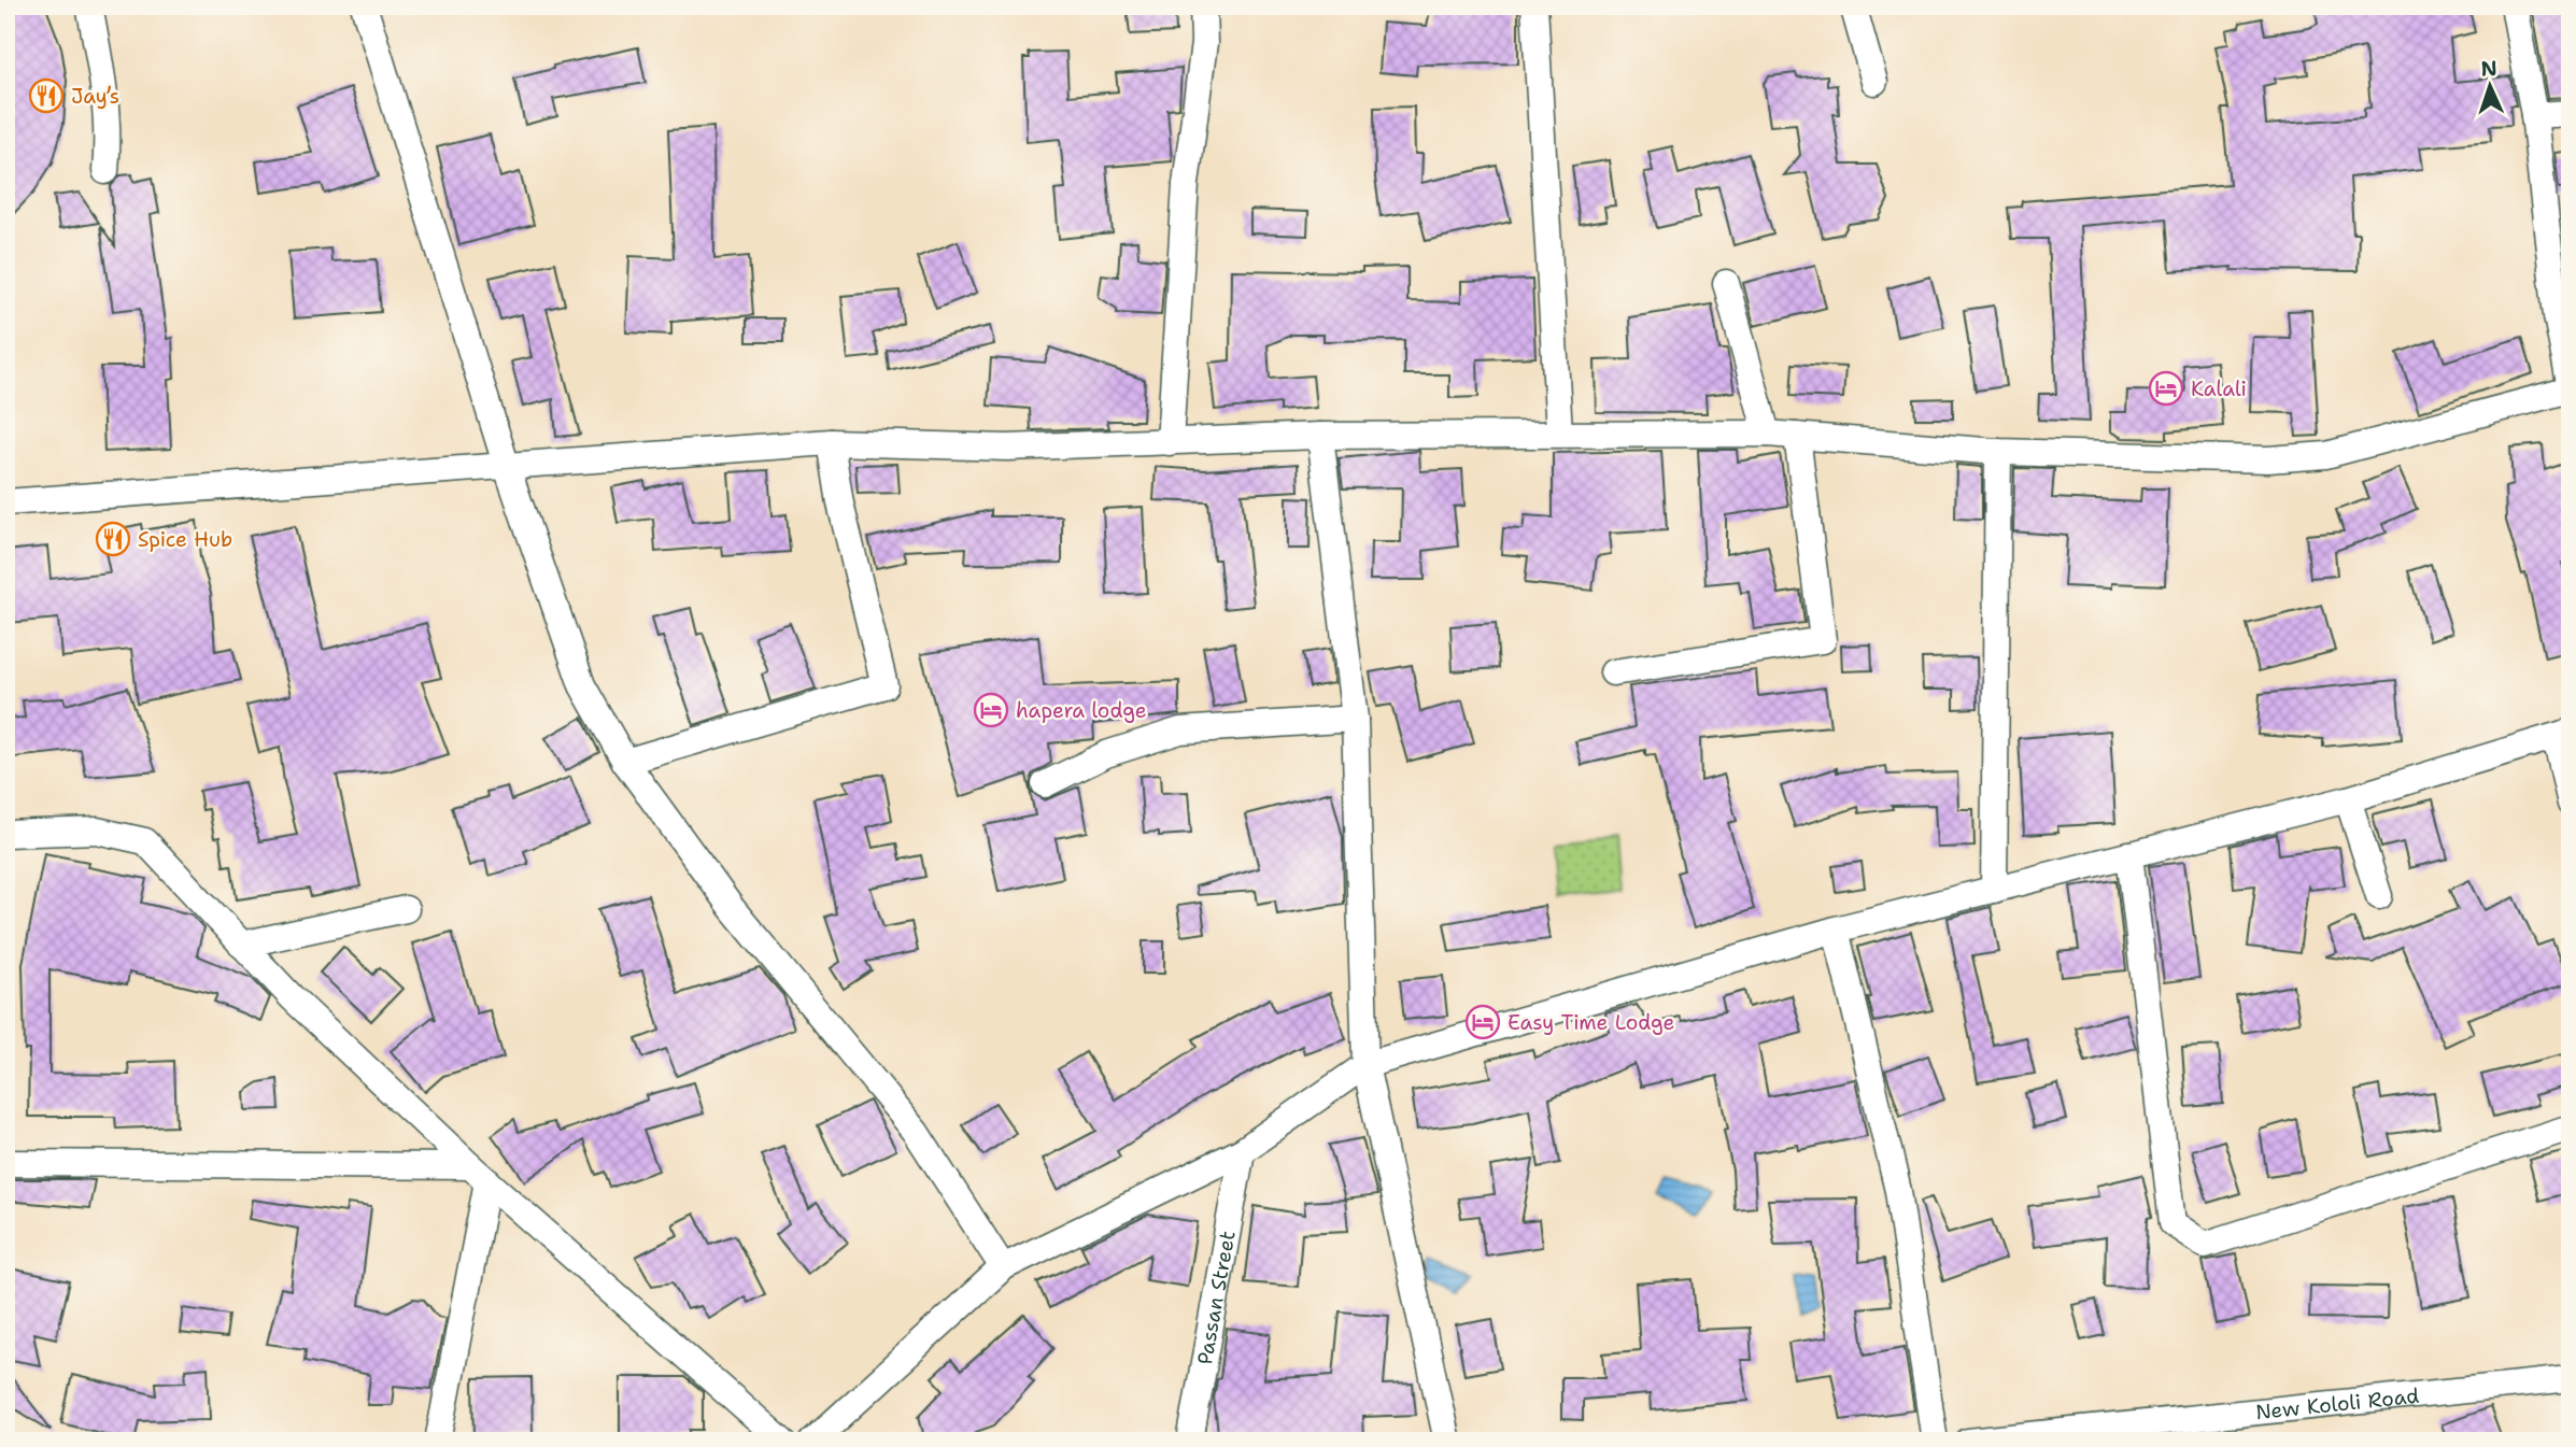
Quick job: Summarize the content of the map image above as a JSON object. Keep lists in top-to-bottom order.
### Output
{
  "streets": {
    "street": ["Passan Street", "New Kololi Road"]
  },
  "places": {
    "restaurant": ["Jay’s", "Spice Hub"],
    "hotel": ["Kalali", "hapera lodge", "Easy Time Lodge"]
  },
  "north": "top"
}
